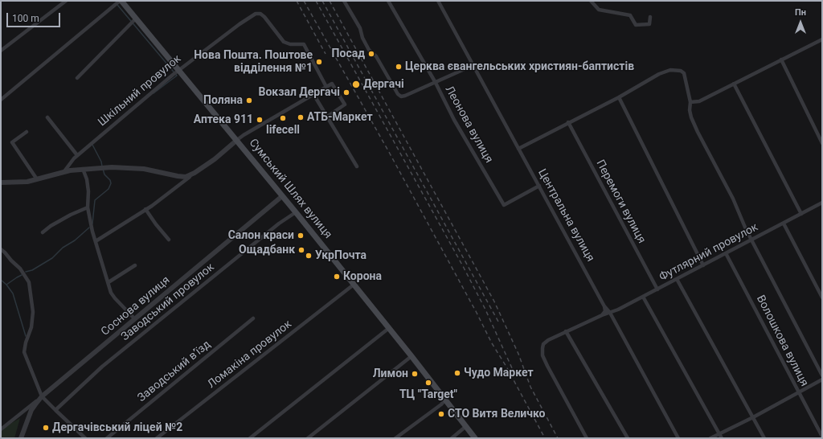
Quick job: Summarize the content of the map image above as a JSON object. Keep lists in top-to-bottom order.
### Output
{
  "streets": {
    "main road": ["Сумський Шлях вулиця"],
    "street": [
      "Шкільний провулок",
      "Леонова вулиця",
      "Перемоги вулиця",
      "Центральна вулиця",
      "Футлярний провулок",
      "Заводський провулок",
      "Соснова вулиця",
      "Волошкова вулиця",
      "Ломакіна провулок",
      "Заводський в’їзд"
    ]
  },
  "crossings": [
    ["Шкільний провулок", "Сумський Шлях вулиця"],
    ["Леонова вулиця", "Центральна вулиця"],
    ["Сумський Шлях вулиця", "Заводський провулок"],
    ["Сумський Шлях вулиця", "Соснова вулиця"],
    ["Сумський Шлях вулиця", "Ломакіна провулок"],
    ["Перемоги вулиця", "Футлярний провулок"],
    ["Центральна вулиця", "Футлярний провулок"],
    ["Футлярний провулок", "Волошкова вулиця"]
  ],
  "places": [
    "Посад",
    "Нова Пошта. Поштове відділення №1",
    "Церква євангельських християн-баптистів",
    "Дергачі",
    "Вокзал Дергачі",
    "Поляна",
    "АТБ-Маркет",
    "lifecell",
    "Аптека 911",
    "Салон краси",
    "Ощадбанк",
    "УкрПочта",
    "Корона",
    "Чудо Маркет",
    "Лимон",
    "ТЦ \"Target\"",
    "СТО Витя Величко",
    "Дергачівський ліцей №2"
  ],
  "scale_bar": "100 m",
  "north": "top"
}
